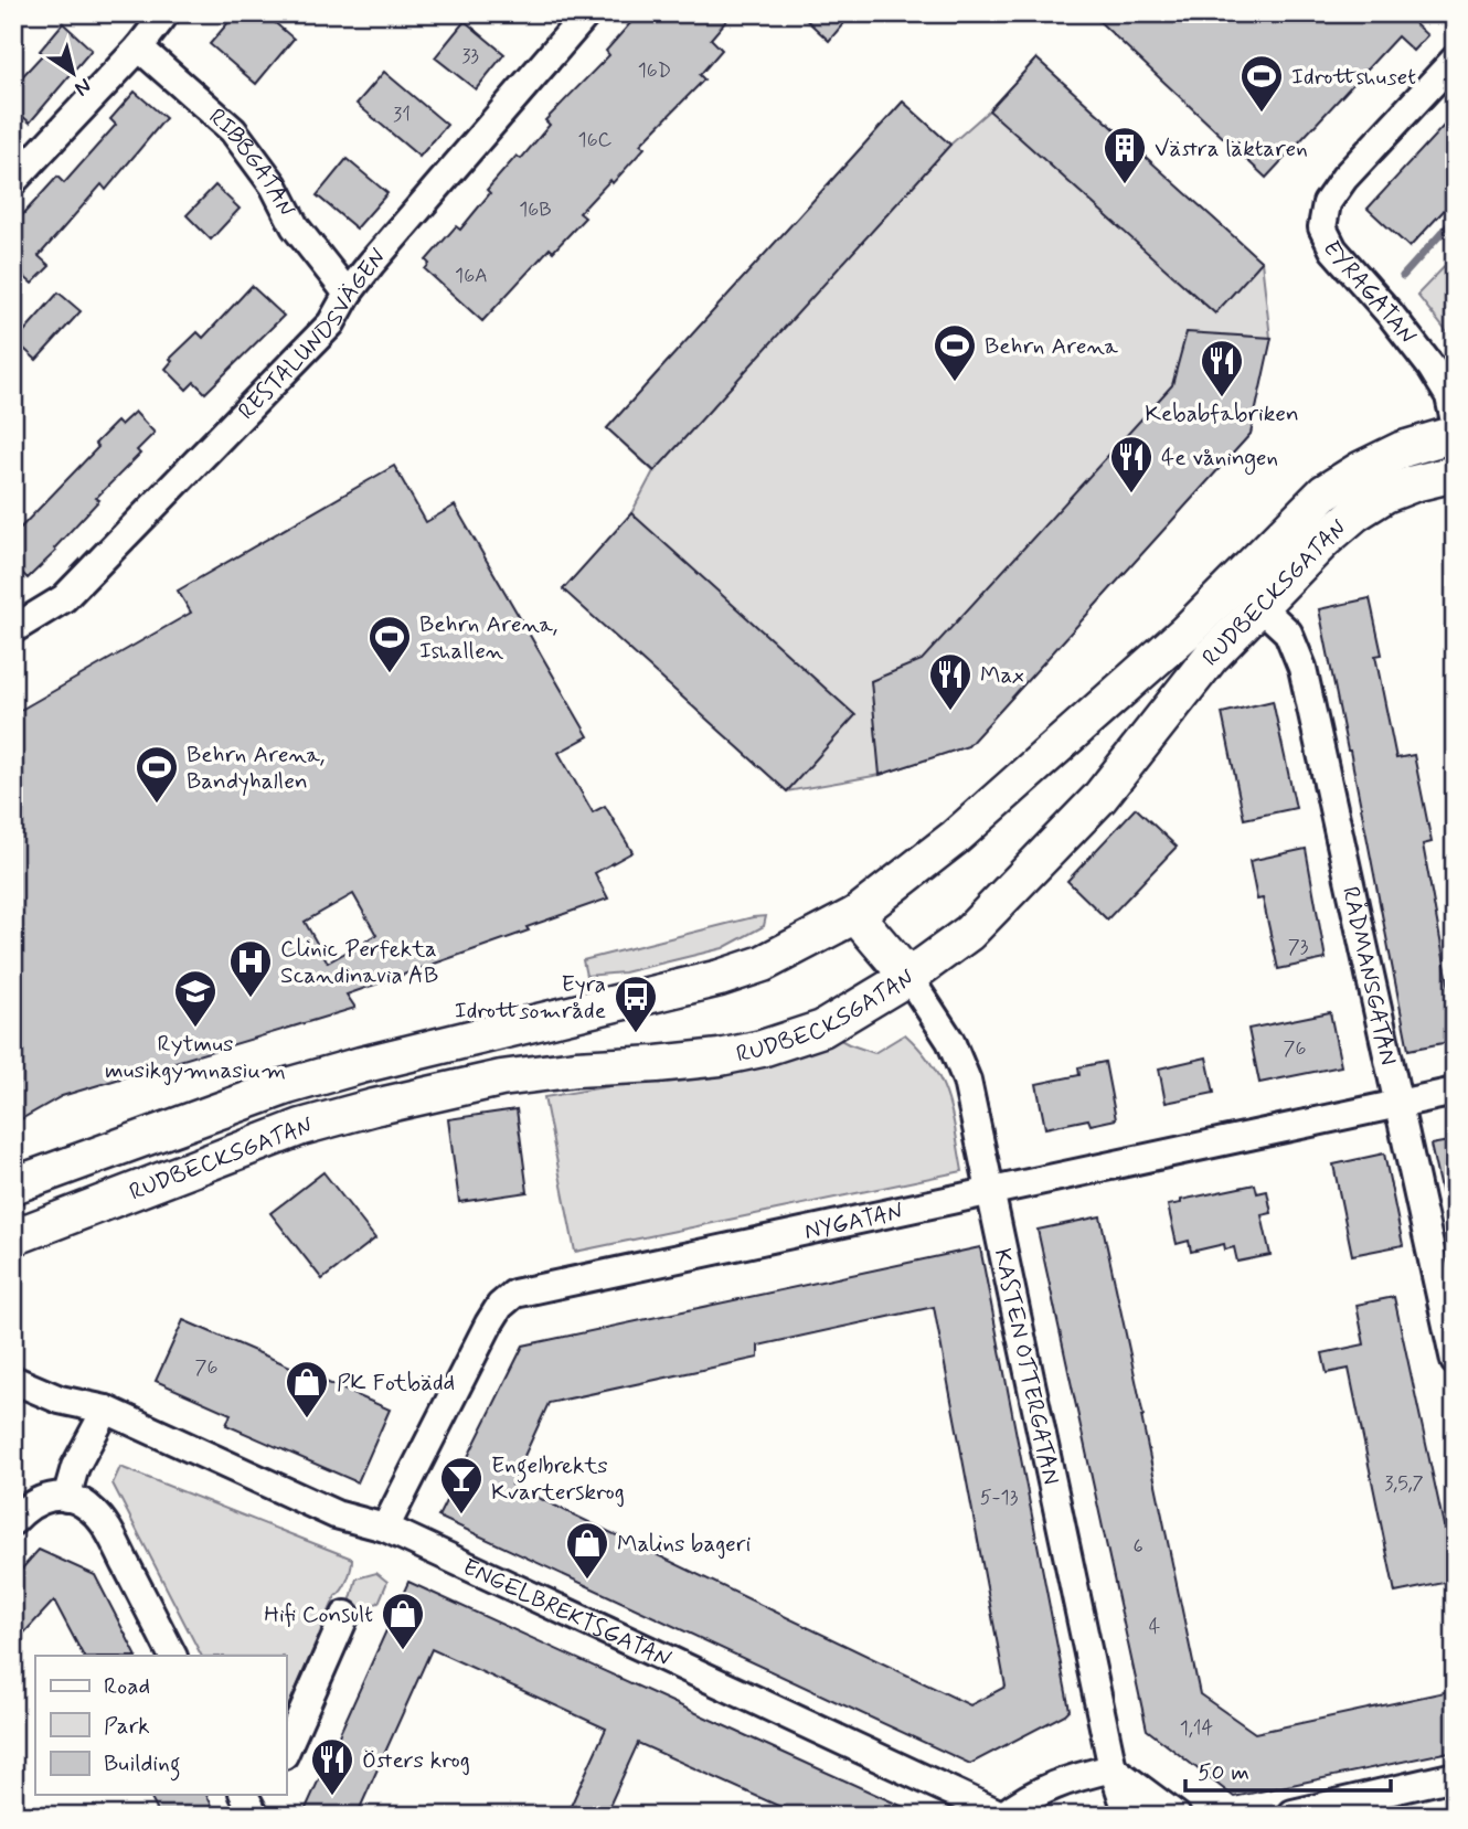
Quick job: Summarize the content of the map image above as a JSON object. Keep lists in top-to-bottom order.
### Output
{
  "streets": {
    "main road": ["RUDBECKSGATAN"],
    "street": [
      "RIBBGATAN",
      "EYRAGATAN",
      "RESTALUNDSVÄGEN",
      "RÅDMANSGATAN",
      "NYGATAN",
      "KASTEN OTTERGATAN",
      "ENGELBREKTSGATAN"
    ]
  },
  "crossings": [
    ["RIBBGATAN", "RESTALUNDSVÄGEN"],
    ["RUDBECKSGATAN", "RÅDMANSGATAN"],
    ["RUDBECKSGATAN", "KASTEN OTTERGATAN"],
    ["RÅDMANSGATAN", "NYGATAN"],
    ["NYGATAN", "KASTEN OTTERGATAN"],
    ["NYGATAN", "ENGELBREKTSGATAN"],
    ["KASTEN OTTERGATAN", "ENGELBREKTSGATAN"]
  ],
  "places": {
    "sports": [
      "Idrottshuset",
      "Behrn Arena",
      "Behrn Arena, Ishallen",
      "Behrn Arena, Bandyhallen"
    ],
    "building": ["Västra läktaren"],
    "restaurant": [
      "Kebabfabriken",
      "4e våningen",
      "Max",
      "Östers krog"
    ],
    "hospital": ["Clinic Perfekta Scandinavia AB"],
    "school or university": ["Rytmus musikgymnasium"],
    "bus stop": ["Eyra Idrottsområde"],
    "shop": ["PK Fotbädd", "Malins bageri", "Hifi Consult"],
    "bar": ["Engelbrekts Kvarterskrog"]
  },
  "house_numbers": [
    "33",
    "16D",
    "31",
    "16C",
    "16B",
    "16A",
    "73",
    "76",
    "76",
    "3,5,7",
    "5-13",
    "6",
    "4",
    "1,14"
  ],
  "legend": ["Road", "Park", "Building"],
  "scale_bar": "50 m",
  "north": "bottom right"
}
